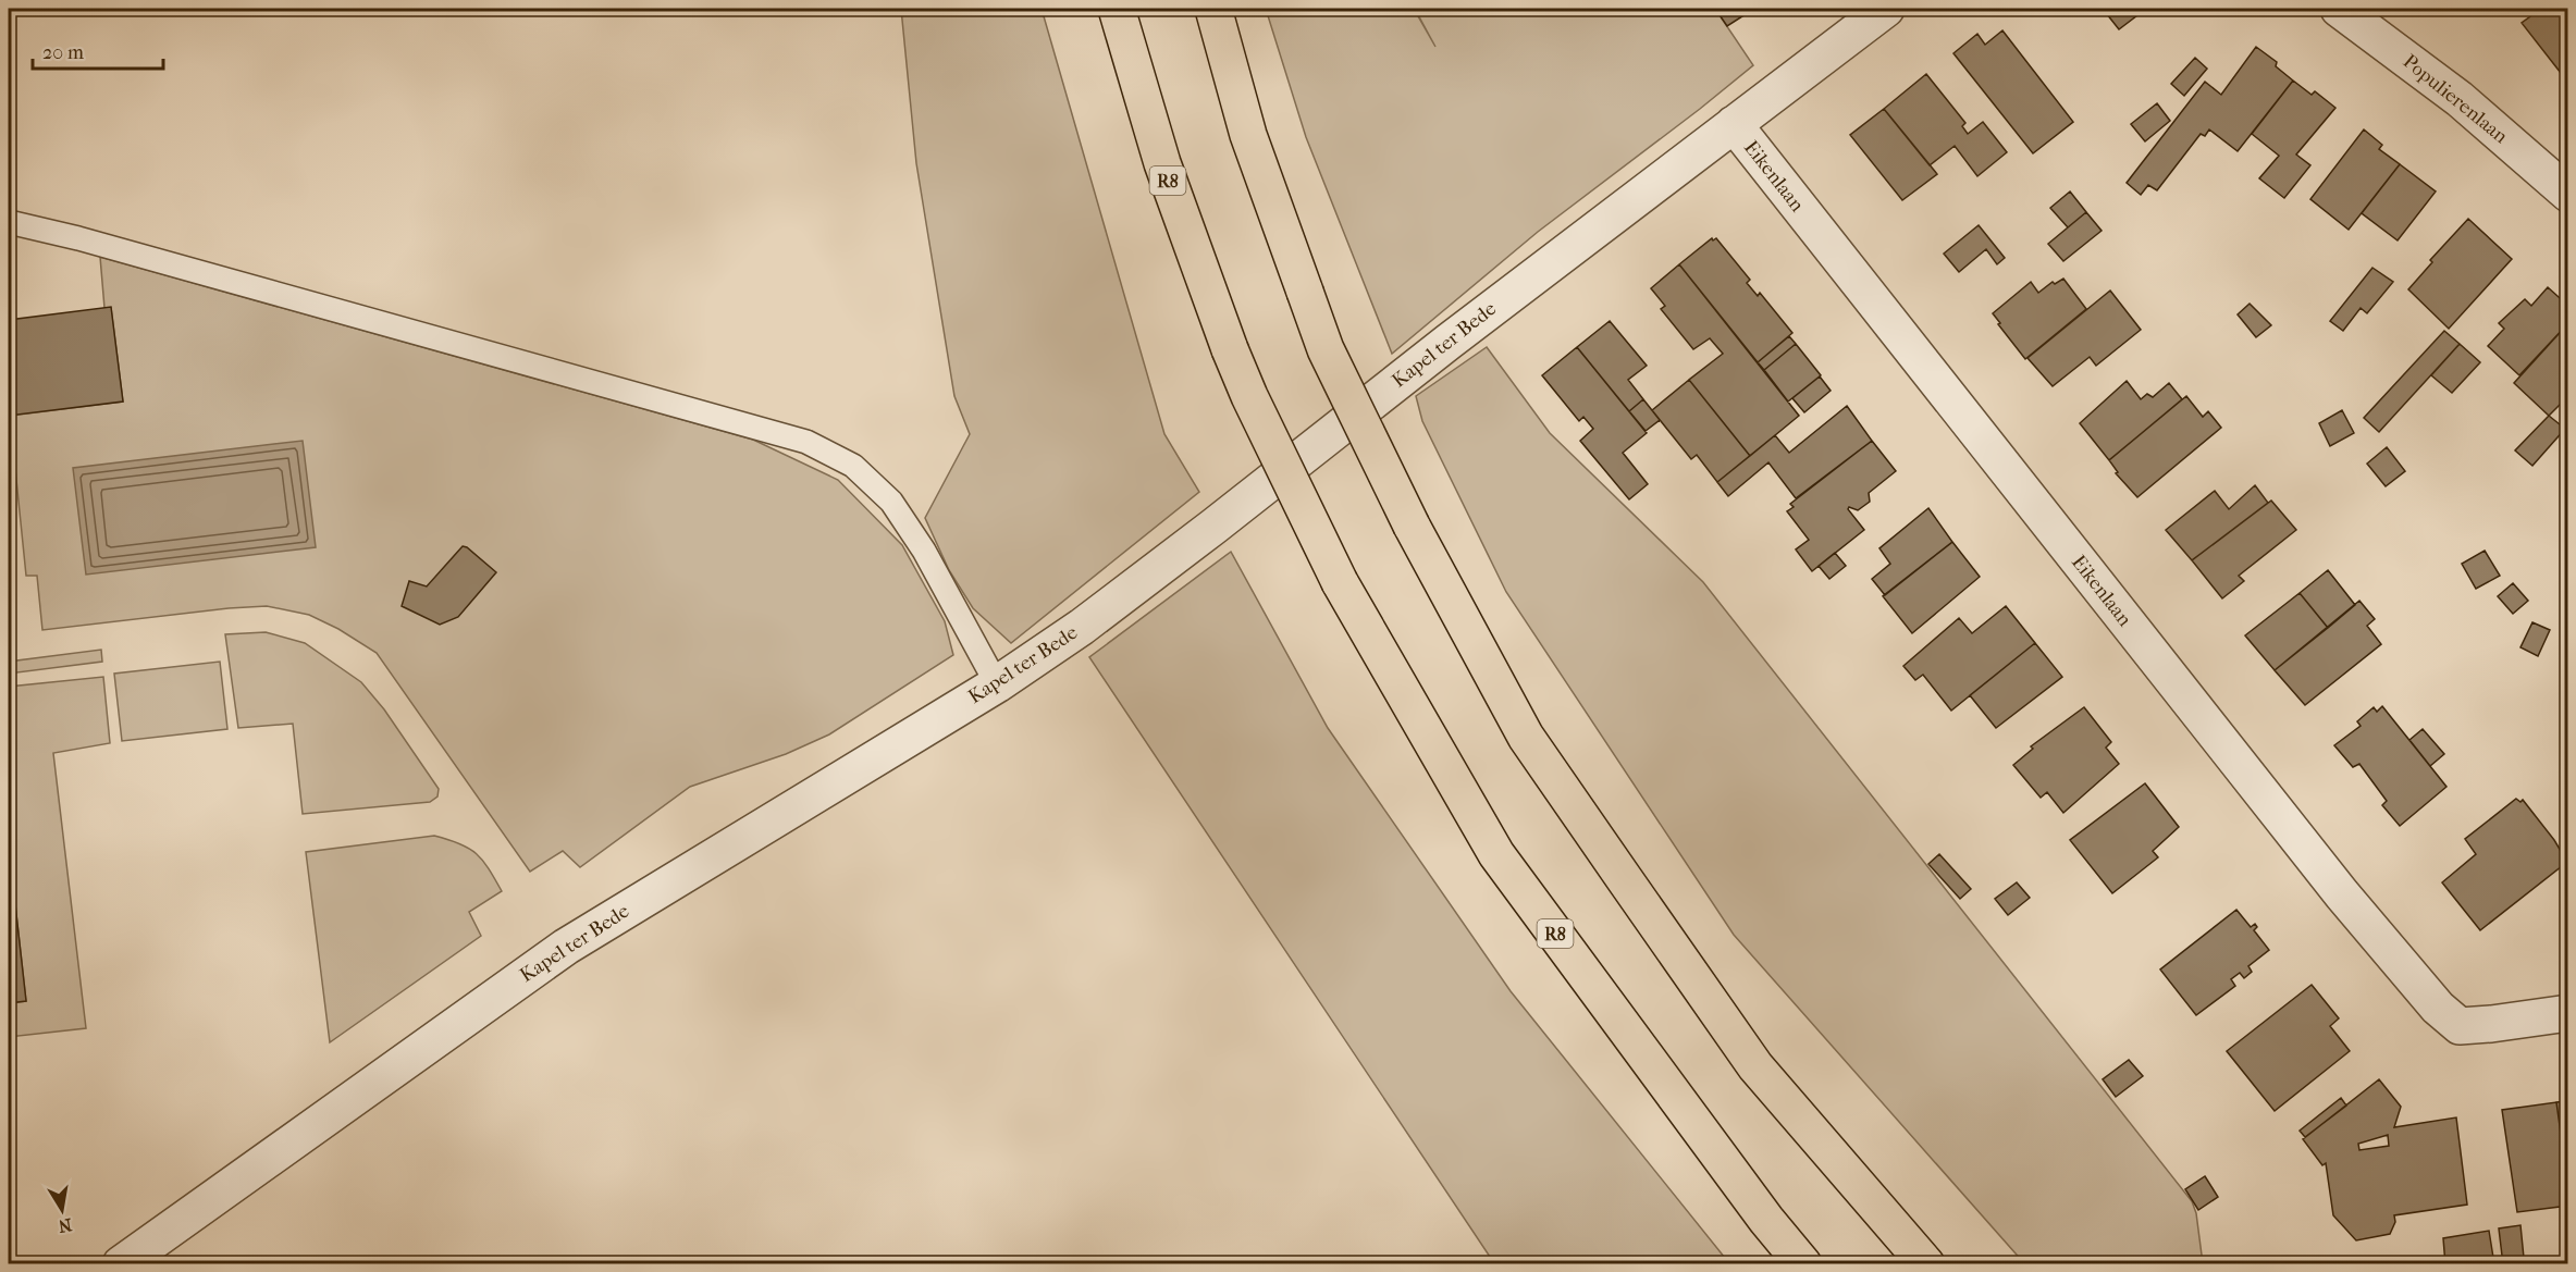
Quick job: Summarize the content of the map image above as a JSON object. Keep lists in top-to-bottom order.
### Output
{
  "streets": {
    "highway": ["R8"],
    "street": ["Populierenlaan", "Eikenlaan", "Kapel ter Bede"]
  },
  "crossings": [
    ["Eikenlaan", "Kapel ter Bede"]
  ],
  "scale_bar": "20 m",
  "north": "bottom"
}
